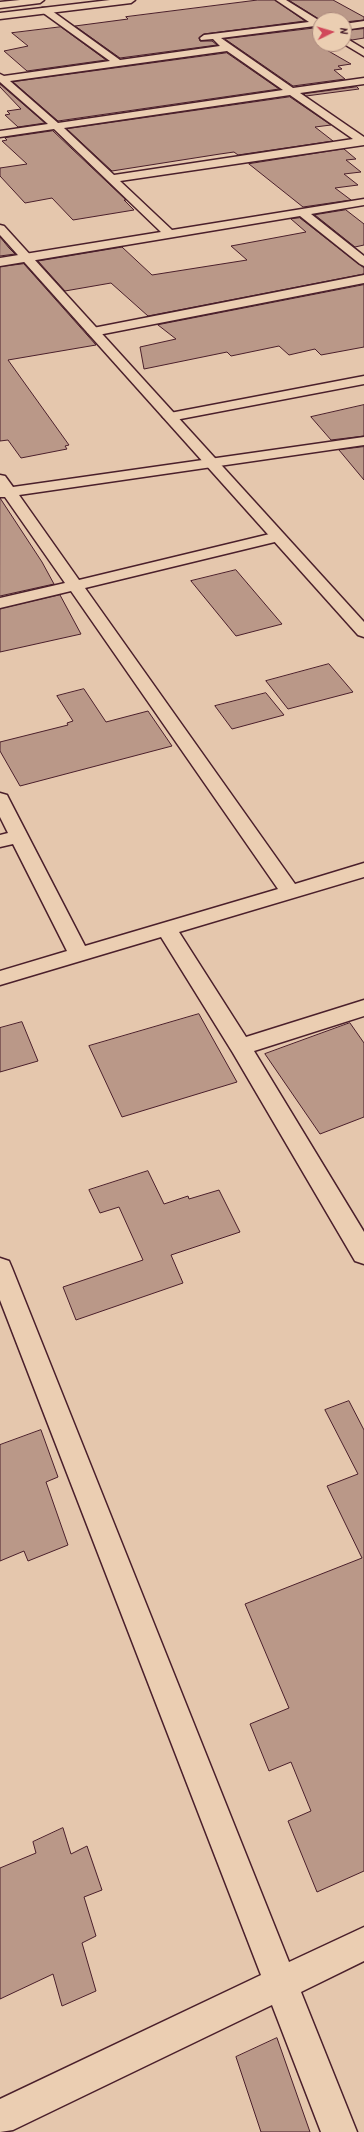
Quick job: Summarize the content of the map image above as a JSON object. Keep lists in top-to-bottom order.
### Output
{
  "north": "right"
}
